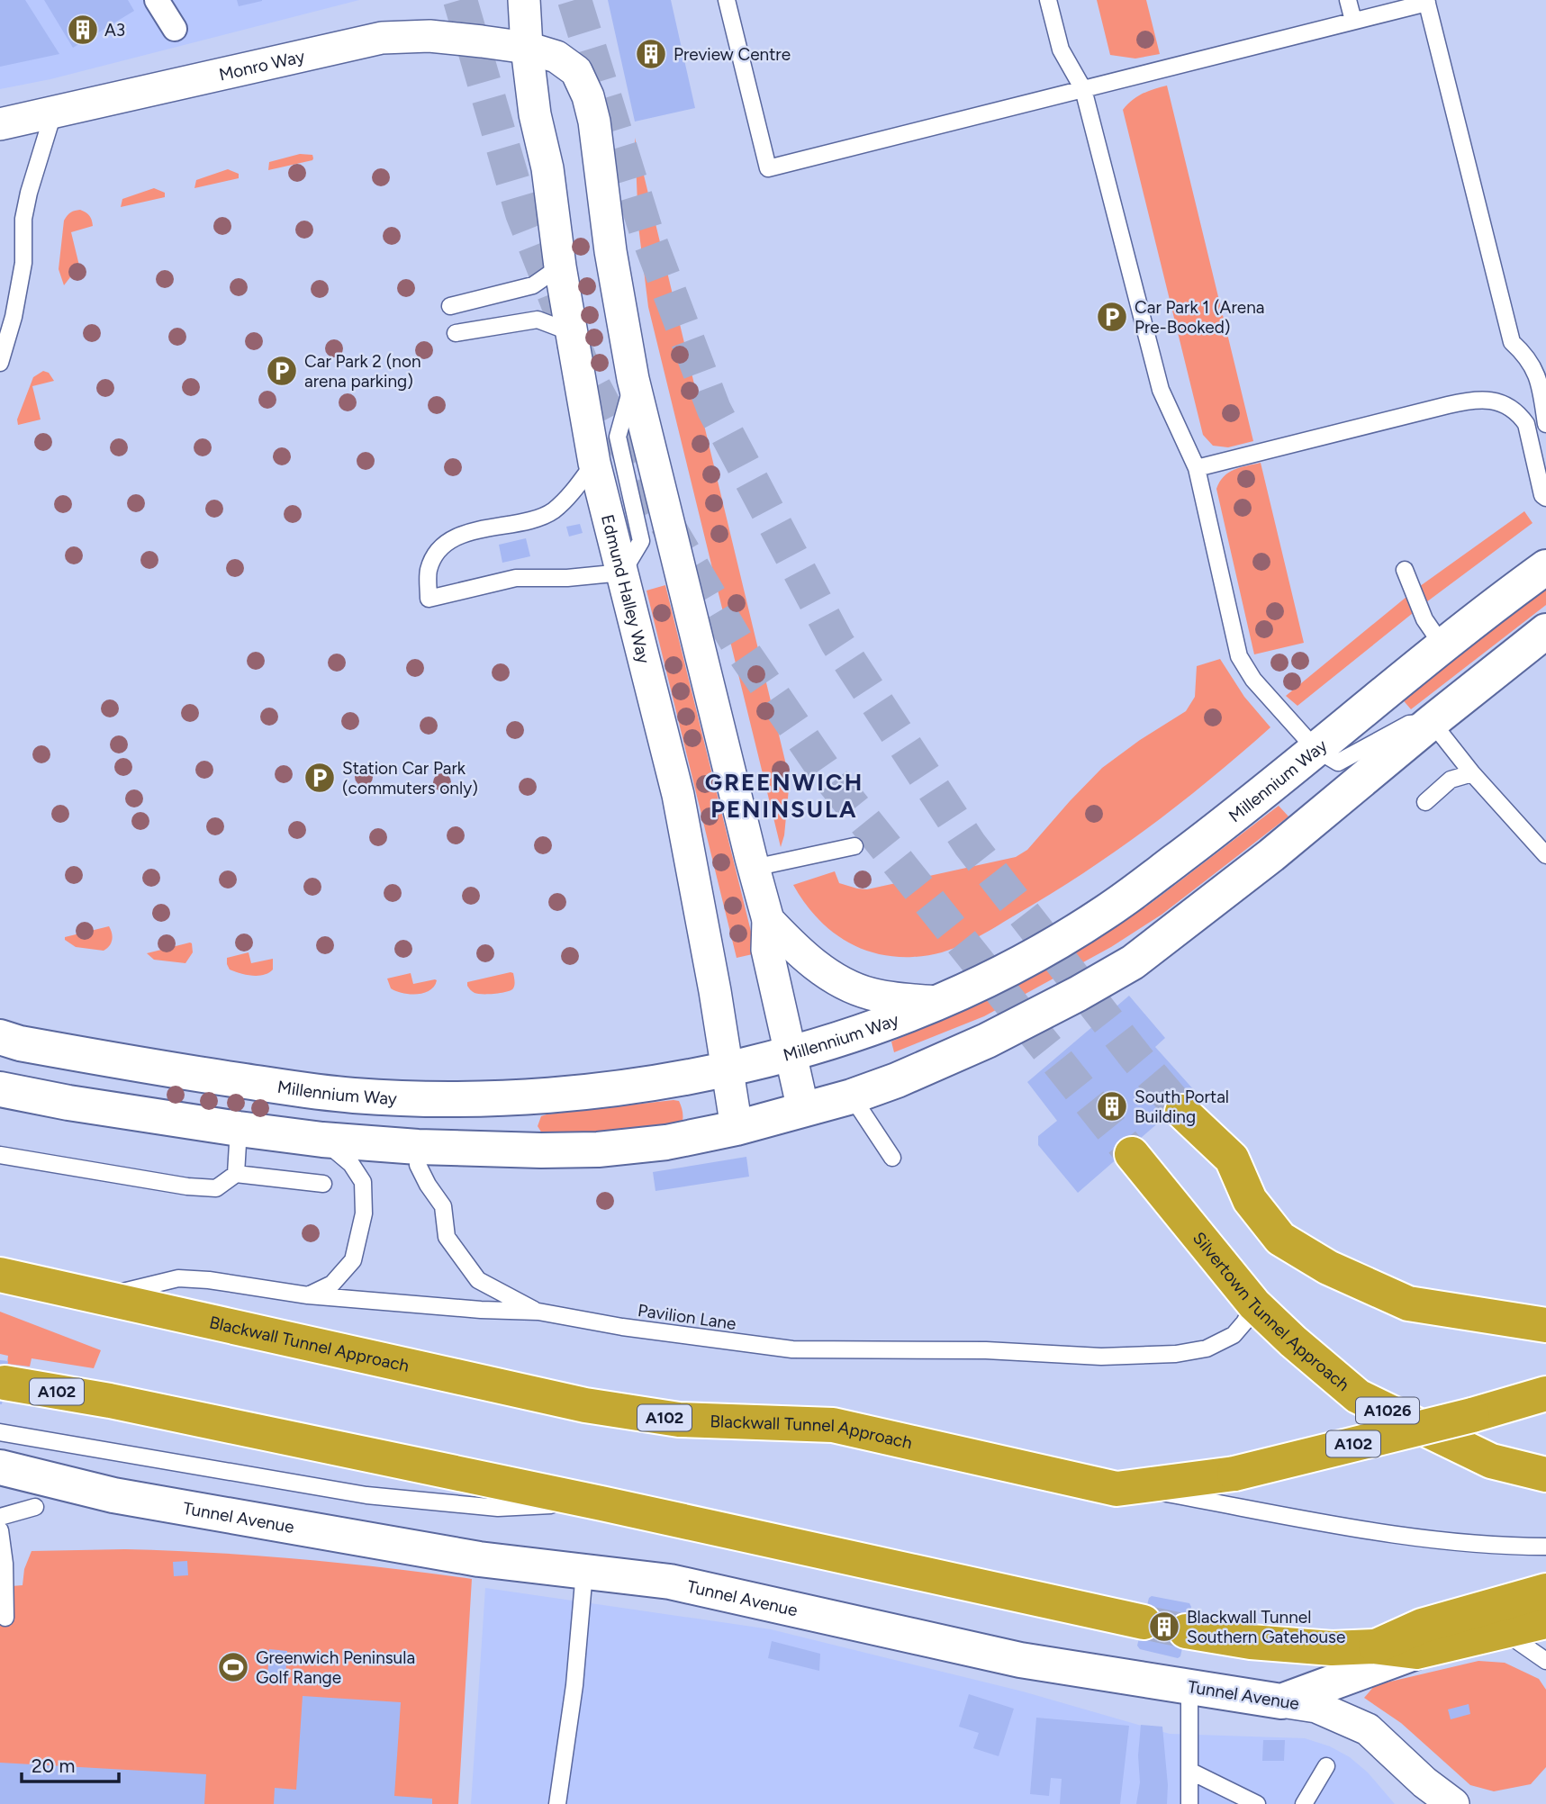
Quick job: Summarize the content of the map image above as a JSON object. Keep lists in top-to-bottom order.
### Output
{
  "streets": {
    "highway": [
      "Silvertown Tunnel Approach",
      "Blackwall Tunnel Approach",
      "A102",
      "A1026"
    ],
    "street": [
      "Monro Way",
      "Edmund Halley Way",
      "Millennium Way",
      "Tunnel Avenue"
    ],
    "lane": ["Pavilion Lane"]
  },
  "crossings": [
    ["Monro Way", "Edmund Halley Way"],
    ["Edmund Halley Way", "Millennium Way"],
    ["Silvertown Tunnel Approach", "Pavilion Lane"],
    ["Pavilion Lane", "Blackwall Tunnel Approach"]
  ],
  "districts": ["GREENWICH PENINSULA"],
  "places": {
    "building": [
      "A3",
      "Preview Centre",
      "South Portal Building",
      "Blackwall Tunnel Southern Gatehouse"
    ],
    "parking": ["Car Park 1 (Arena Pre-Booked)", "Car Park 2 (non arena parking)", "Station Car Park (commuters only)"],
    "sports": ["Greenwich Peninsula Golf Range"]
  },
  "scale_bar": "20 m"
}
